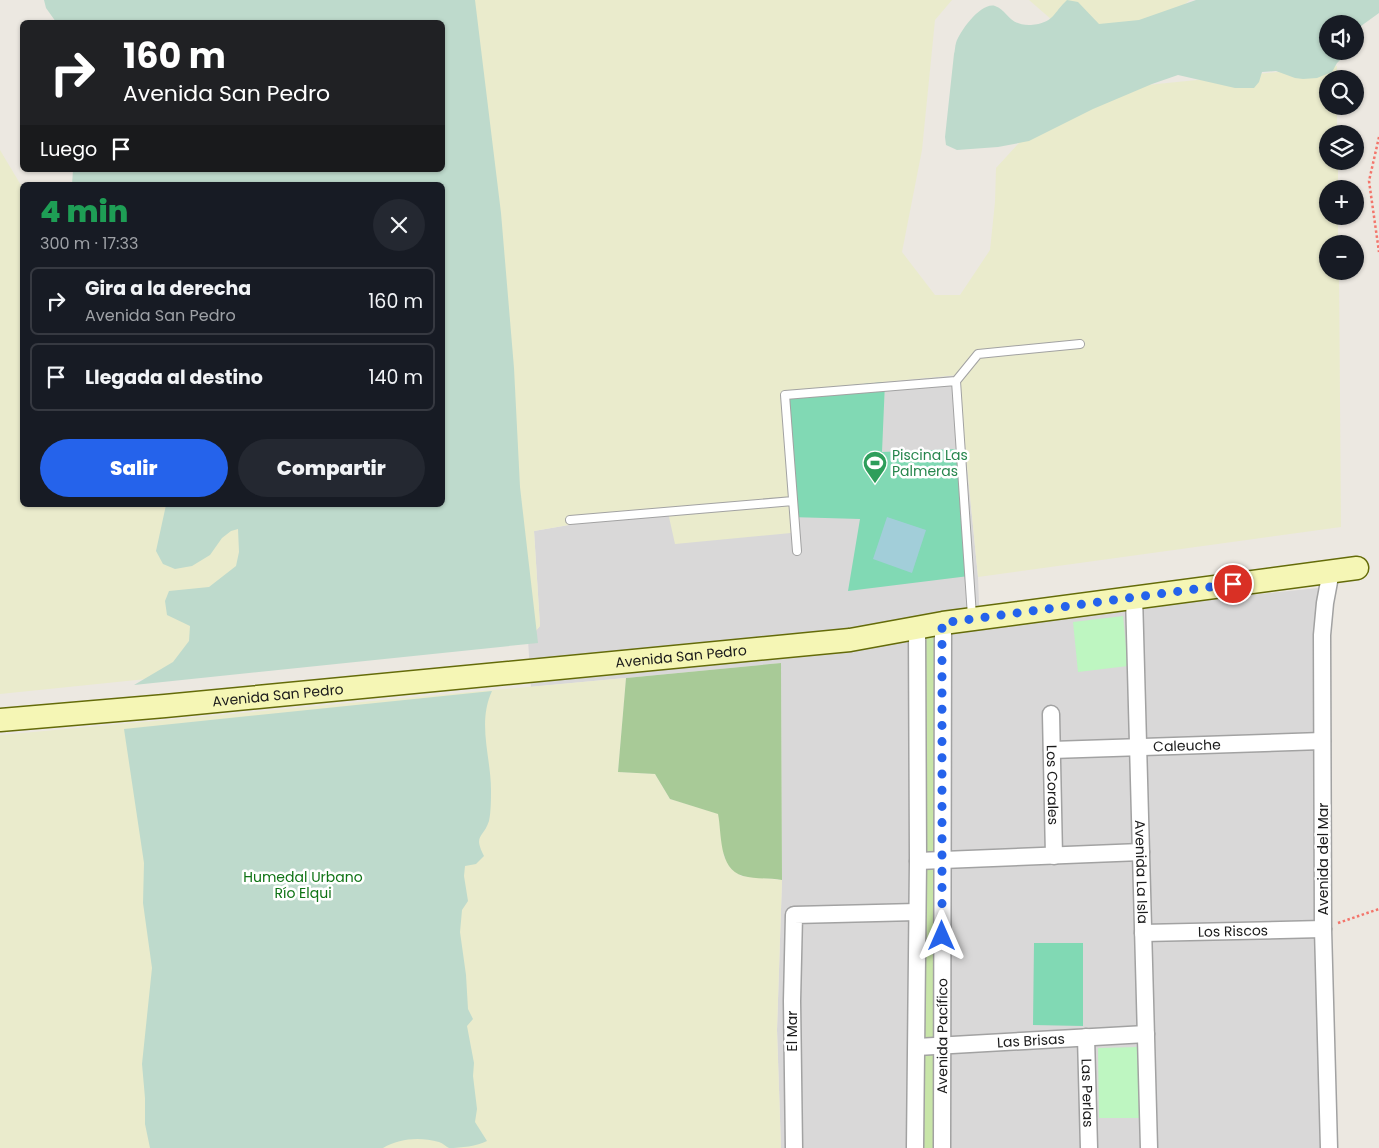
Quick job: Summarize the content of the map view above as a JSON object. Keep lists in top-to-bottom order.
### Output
{
  "streets": {
    "street": [
      "Avenida San Pedro",
      "Caleuche",
      "Los Corales",
      "Avenida del Mar",
      "Avenida La Isla",
      "Los Riscos",
      "El Mar",
      "Avenida Pacífico",
      "Las Brisas",
      "Las Perlas"
    ]
  },
  "crossings": [
    ["Avenida San Pedro", "Avenida del Mar"],
    ["Avenida San Pedro", "Avenida La Isla"],
    ["Avenida San Pedro", "Avenida Pacífico"],
    ["Caleuche", "Los Corales"],
    ["Caleuche", "Avenida del Mar"],
    ["Caleuche", "Avenida La Isla"],
    ["Avenida del Mar", "Los Riscos"],
    ["Avenida La Isla", "Los Riscos"],
    ["Avenida La Isla", "Las Brisas"],
    ["El Mar", "Avenida Pacífico"],
    ["Avenida Pacífico", "Las Brisas"],
    ["Las Brisas", "Las Perlas"]
  ],
  "parks": ["Humedal Urbano Río Elqui"],
  "places": {
    "sports": ["Piscina Las Palmeras"]
  },
  "page": {
    "map_buttons": ["+", "−"],
    "turn": ["160 m", "Avenida San Pedro"],
    "then": "Luego",
    "heading": ["4 min", "300 m · 17:33"],
    "list": [
      {
        "name": "Gira a la derecha",
        "note": "Avenida San Pedro",
        "value": "160 m"
      },
      {
        "name": "Llegada al destino",
        "value": "140 m"
      }
    ],
    "buttons": ["Salir", "Compartir"]
  }
}
